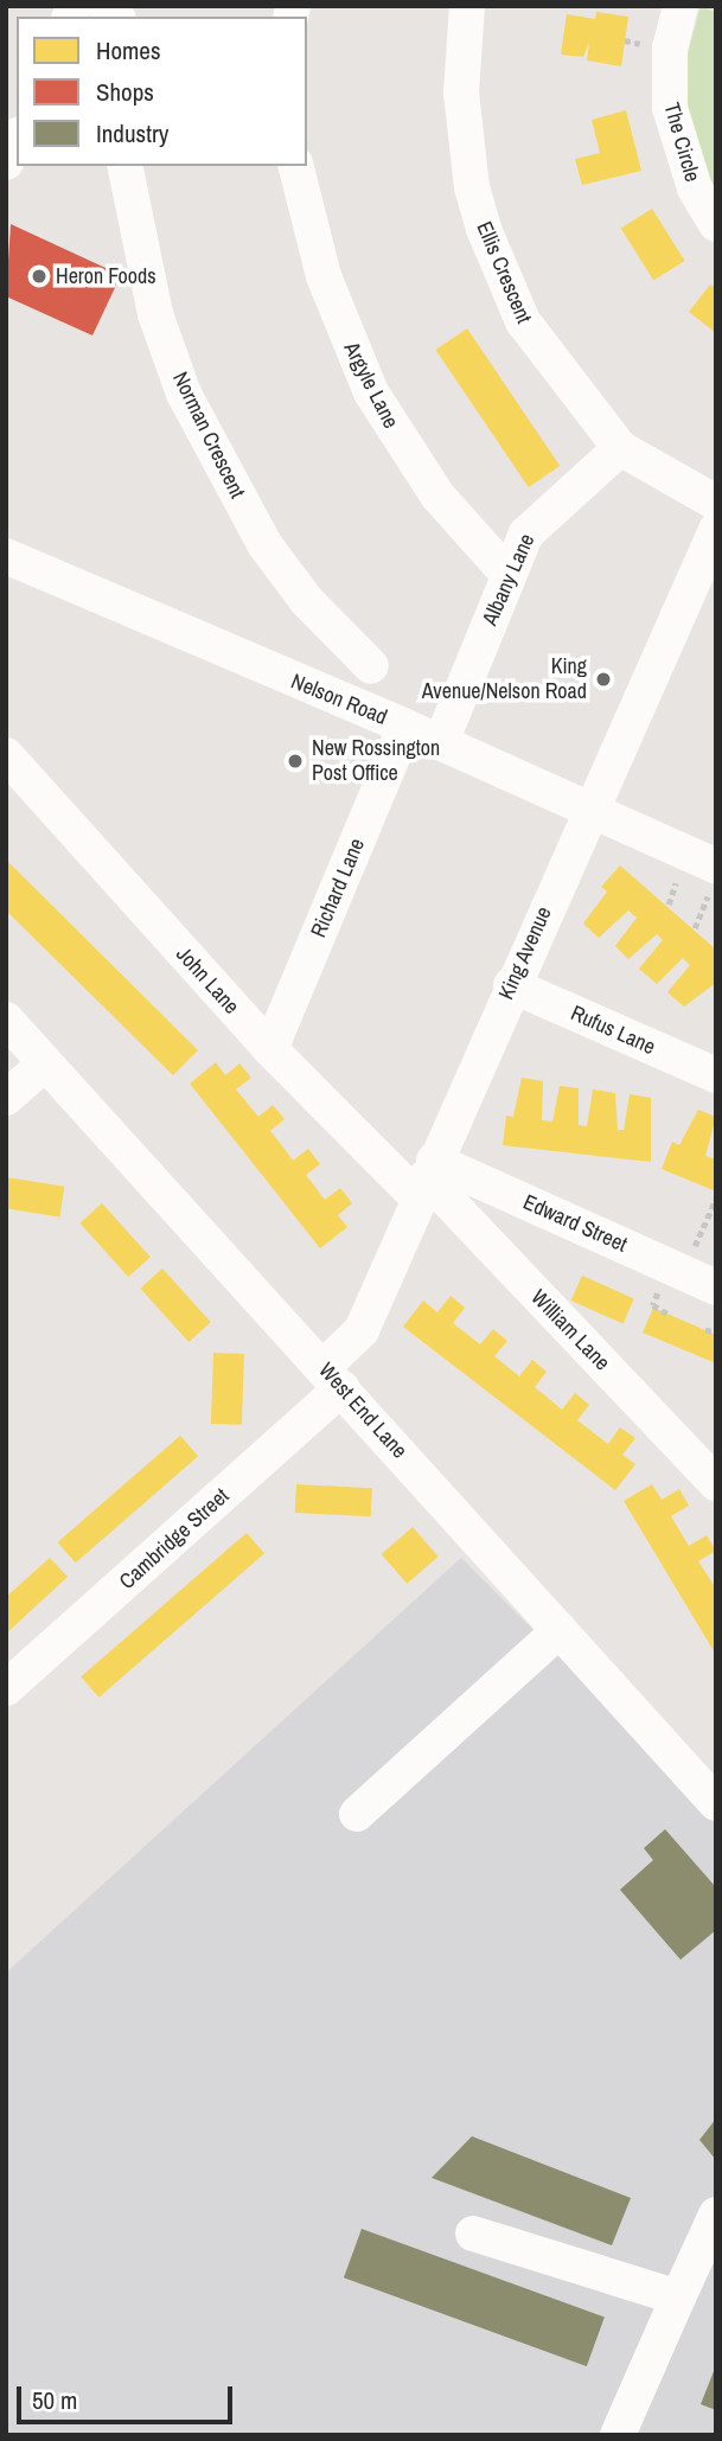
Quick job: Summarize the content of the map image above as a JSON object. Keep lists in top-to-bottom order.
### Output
{
  "streets": {
    "street": [
      "The Circle",
      "Ellis Crescent",
      "Argyle Lane",
      "Norman Crescent",
      "Albany Lane",
      "Nelson Road",
      "Richard Lane",
      "King Avenue",
      "John Lane",
      "Rufus Lane",
      "Edward Street",
      "William Lane",
      "West End Lane",
      "Cambridge Street"
    ]
  },
  "crossings": [
    ["Ellis Crescent", "Albany Lane"],
    ["Argyle Lane", "Albany Lane"],
    ["Albany Lane", "Nelson Road"],
    ["Nelson Road", "Richard Lane"],
    ["Nelson Road", "King Avenue"],
    ["Richard Lane", "John Lane"],
    ["King Avenue", "John Lane"],
    ["King Avenue", "Rufus Lane"],
    ["King Avenue", "Edward Street"],
    ["King Avenue", "William Lane"],
    ["King Avenue", "West End Lane"],
    ["King Avenue", "Cambridge Street"],
    ["John Lane", "Edward Street"],
    ["John Lane", "William Lane"],
    ["Edward Street", "William Lane"],
    ["West End Lane", "Cambridge Street"]
  ],
  "places": ["Heron Foods", "King Avenue/Nelson Road", "New Rossington Post Office"],
  "legend": ["Homes", "Shops", "Industry"],
  "scale_bar": "50 m"
}
